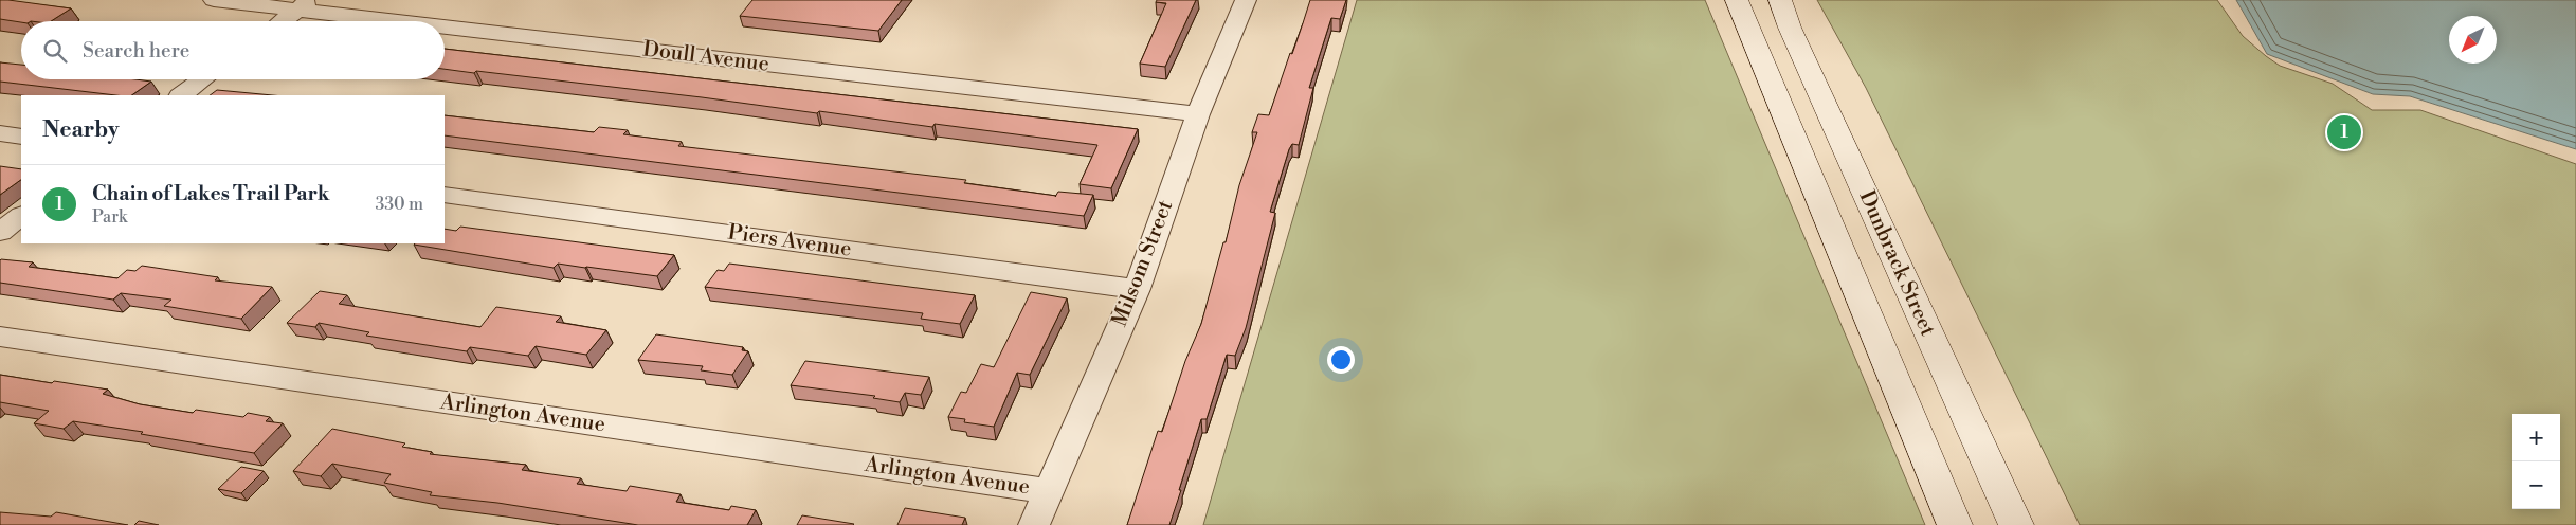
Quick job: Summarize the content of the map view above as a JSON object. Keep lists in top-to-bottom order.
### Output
{
  "streets": {
    "main road": ["Dunbrack Street"],
    "street": [
      "Doull Avenue",
      "Piers Avenue",
      "Milsom Street",
      "Arlington Avenue"
    ]
  },
  "crossings": [
    ["Doull Avenue", "Milsom Street"],
    ["Piers Avenue", "Milsom Street"],
    ["Milsom Street", "Arlington Avenue"]
  ],
  "north": "bottom left",
  "page": {
    "search": "Search here",
    "heading": "Nearby",
    "pins": "1",
    "list": [
      {
        "mark": "1",
        "name": "Chain of Lakes Trail Park",
        "note": "Park",
        "value": "330 m"
      }
    ],
    "map_buttons": ["+", "−"]
  }
}
